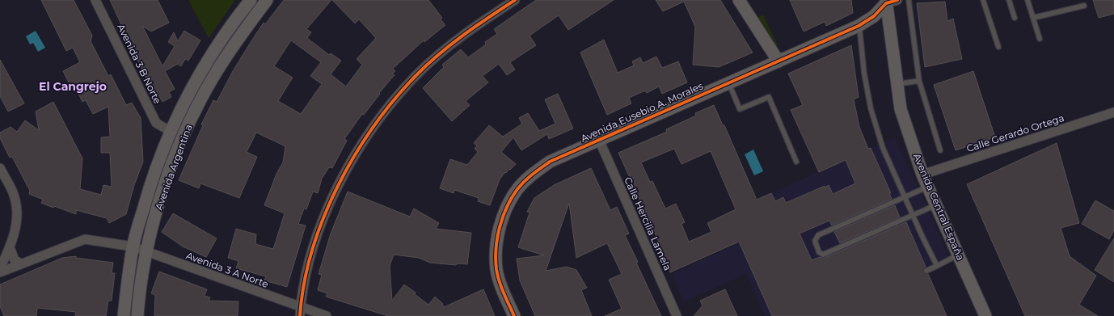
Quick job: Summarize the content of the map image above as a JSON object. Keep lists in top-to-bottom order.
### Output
{
  "streets": {
    "street": [
      "Avenida 3 B Norte",
      "Avenida Eusebio A. Morales",
      "Calle Gerardo Ortega",
      "Avenida Argentina",
      "Avenida Central España",
      "Calle Hercilia Lamela",
      "Avenida 3 A Norte"
    ]
  },
  "crossings": [
    ["Avenida 3 B Norte", "Avenida Argentina"],
    ["Avenida Eusebio A. Morales", "Avenida Central España"],
    ["Avenida Eusebio A. Morales", "Calle Hercilia Lamela"],
    ["Calle Gerardo Ortega", "Avenida Central España"],
    ["Avenida Argentina", "Avenida 3 A Norte"]
  ],
  "districts": ["El Cangrejo"]
}
